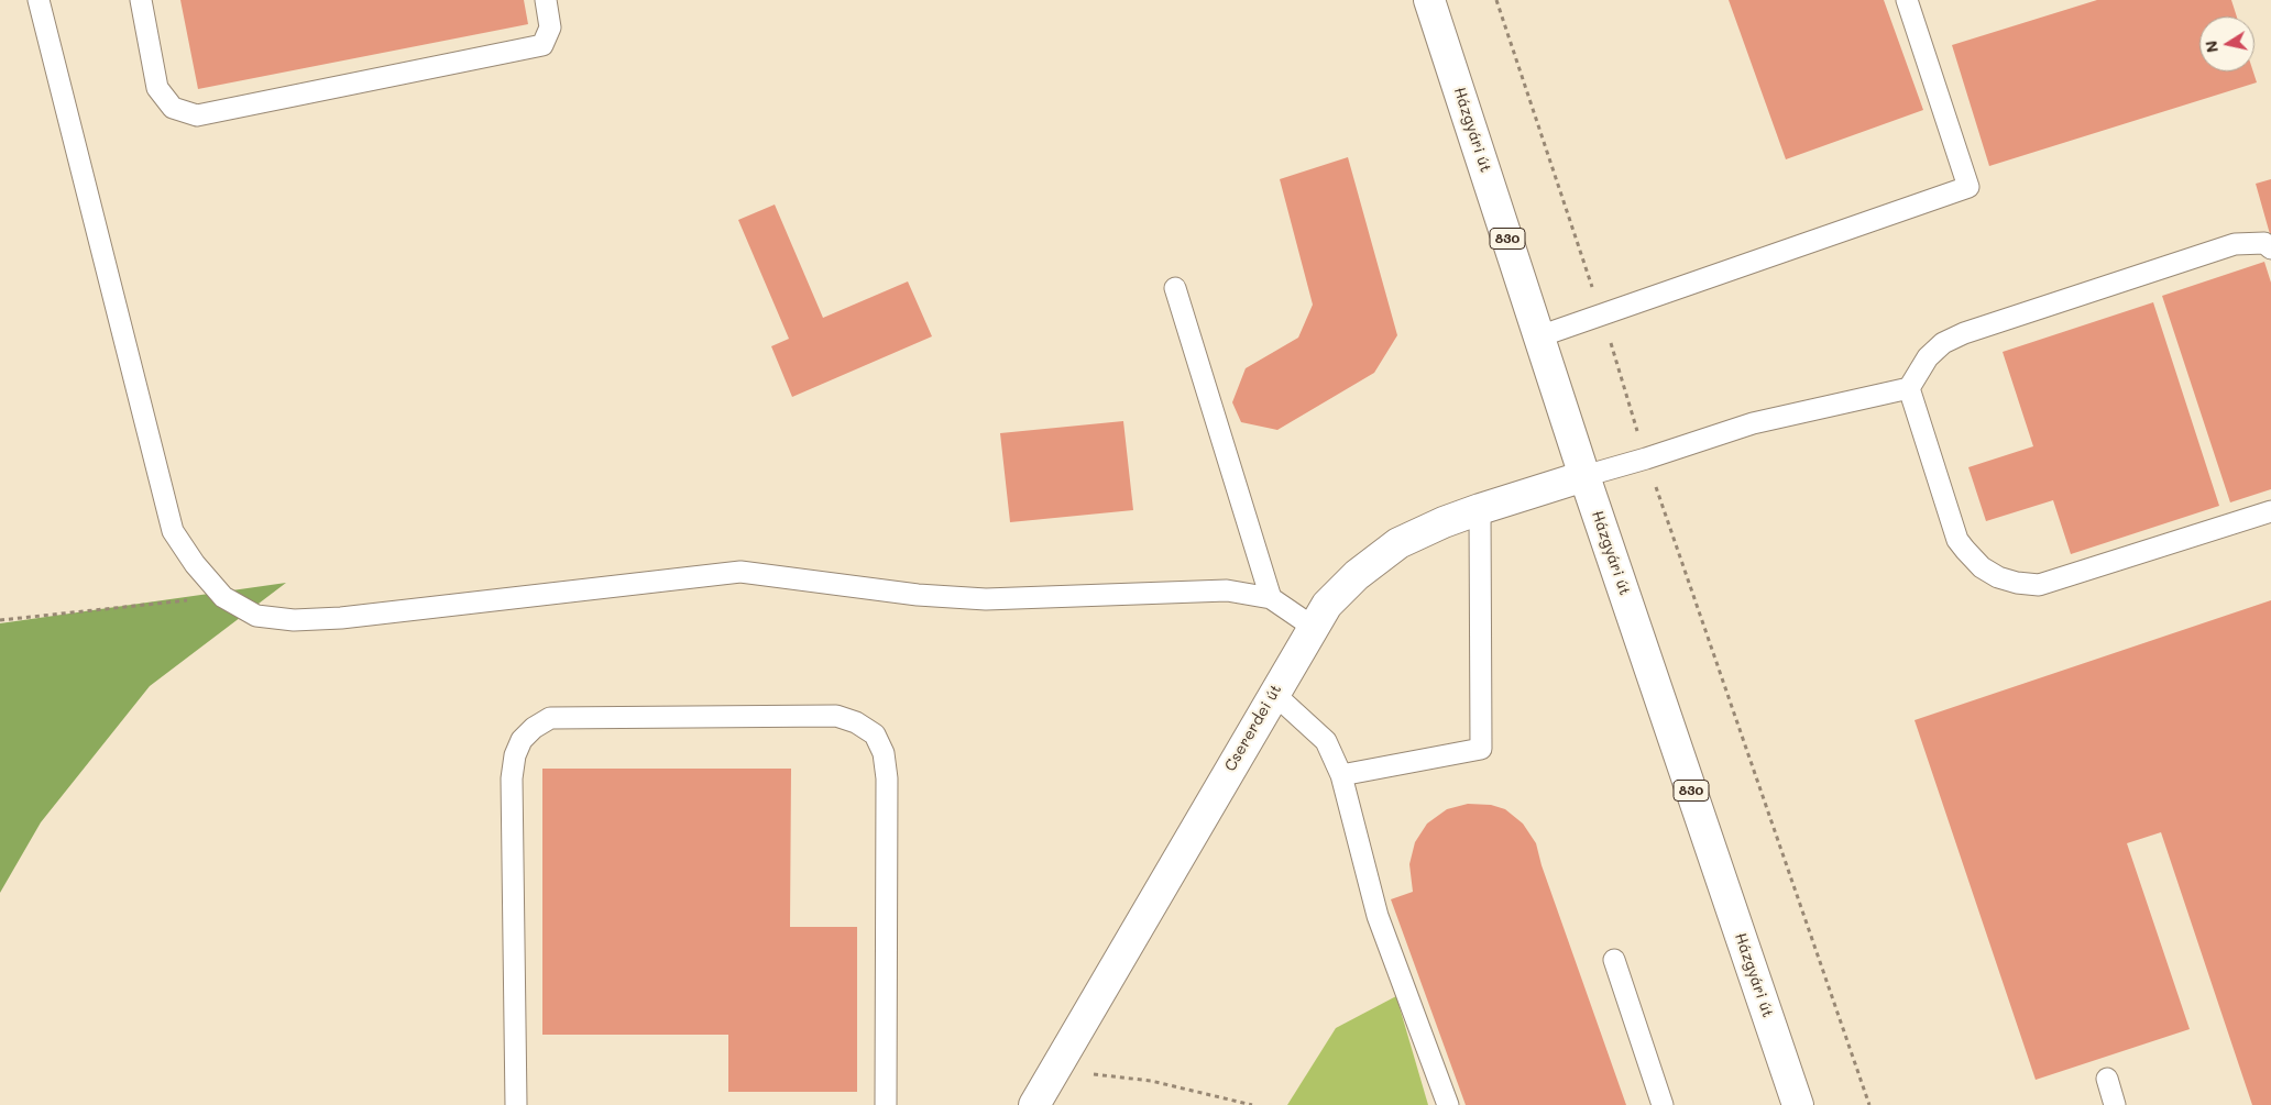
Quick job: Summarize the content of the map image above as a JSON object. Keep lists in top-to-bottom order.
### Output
{
  "streets": {
    "main road": ["Házgyári út", "830", "Csererdei út"]
  },
  "crossings": [
    ["Házgyári út", "Csererdei út"]
  ],
  "north": "left"
}
